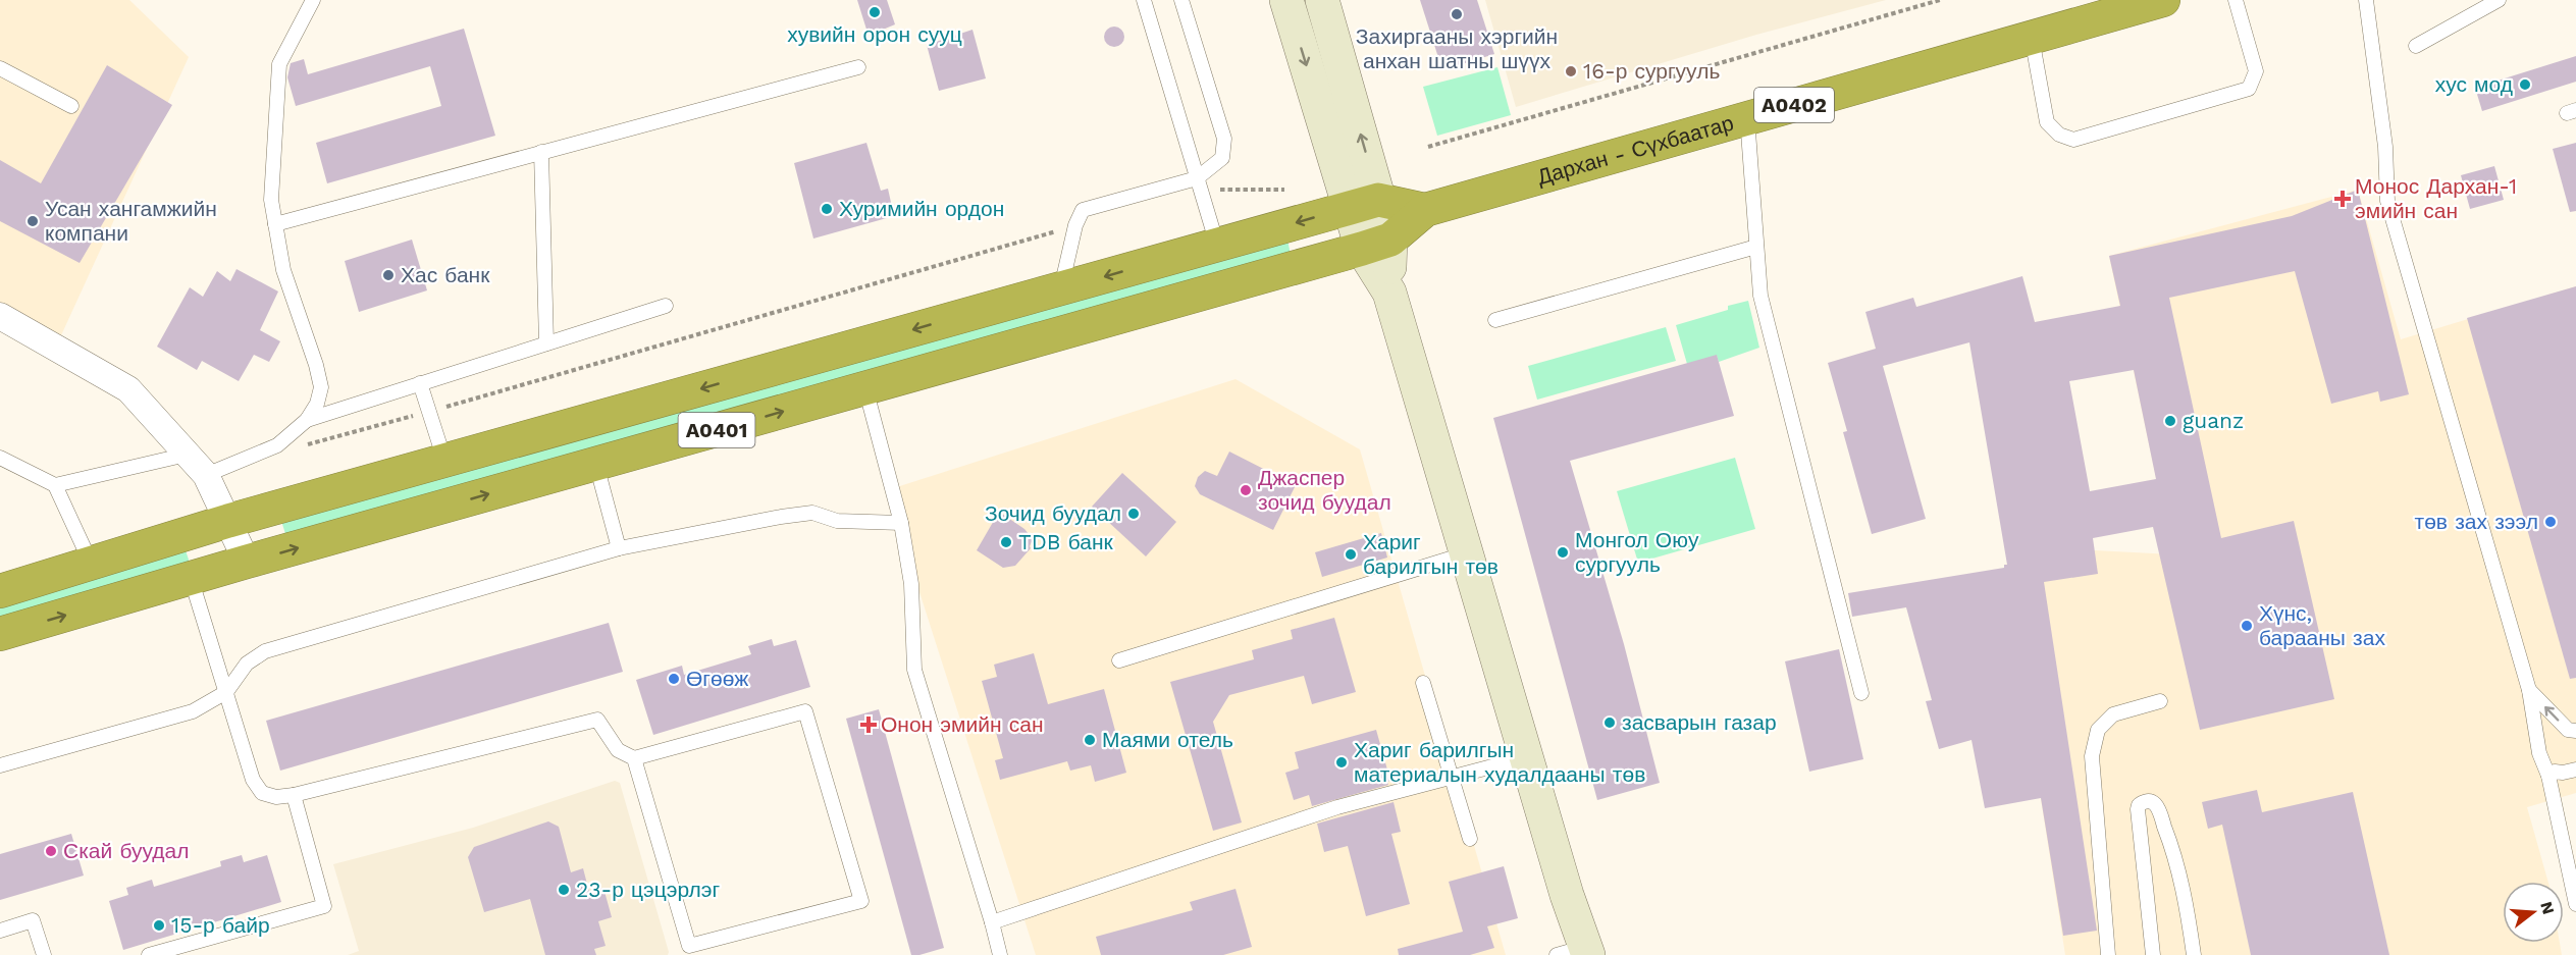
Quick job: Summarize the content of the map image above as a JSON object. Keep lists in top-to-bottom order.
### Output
{
  "streets": {
    "highway": ["A0402", "Дархан - Сүхбаатар", "A0401"]
  },
  "crossings": [
    ["Дархан - Сүхбаатар", "A0401"]
  ],
  "places": {
    "other": [
      "хувийн орон сууц",
      "Захиргааны хэргийн анхан шатны шүүх",
      "16-р сургууль",
      "хус мод",
      "Хуримийн ордон",
      "Усан хангамжийн компани",
      "Хас банк",
      "guanz",
      "Джаспер зочид буудал",
      "Зочид буудал",
      "төв зах зээл",
      "TDB банк",
      "Монгол Оюу сургууль",
      "Хариг барилгын төв",
      "Хүнс, барааны зах",
      "Өгөөж",
      "засварын газар",
      "Маями отель",
      "Хариг барилгын материалын худалдааны төв",
      "Скай буудал",
      "23-р цэцэрлэг",
      "15-р байр"
    ],
    "health": ["Монос Дархан-1 эмийн сан", "Онон эмийн сан"]
  },
  "north": "right"
}
